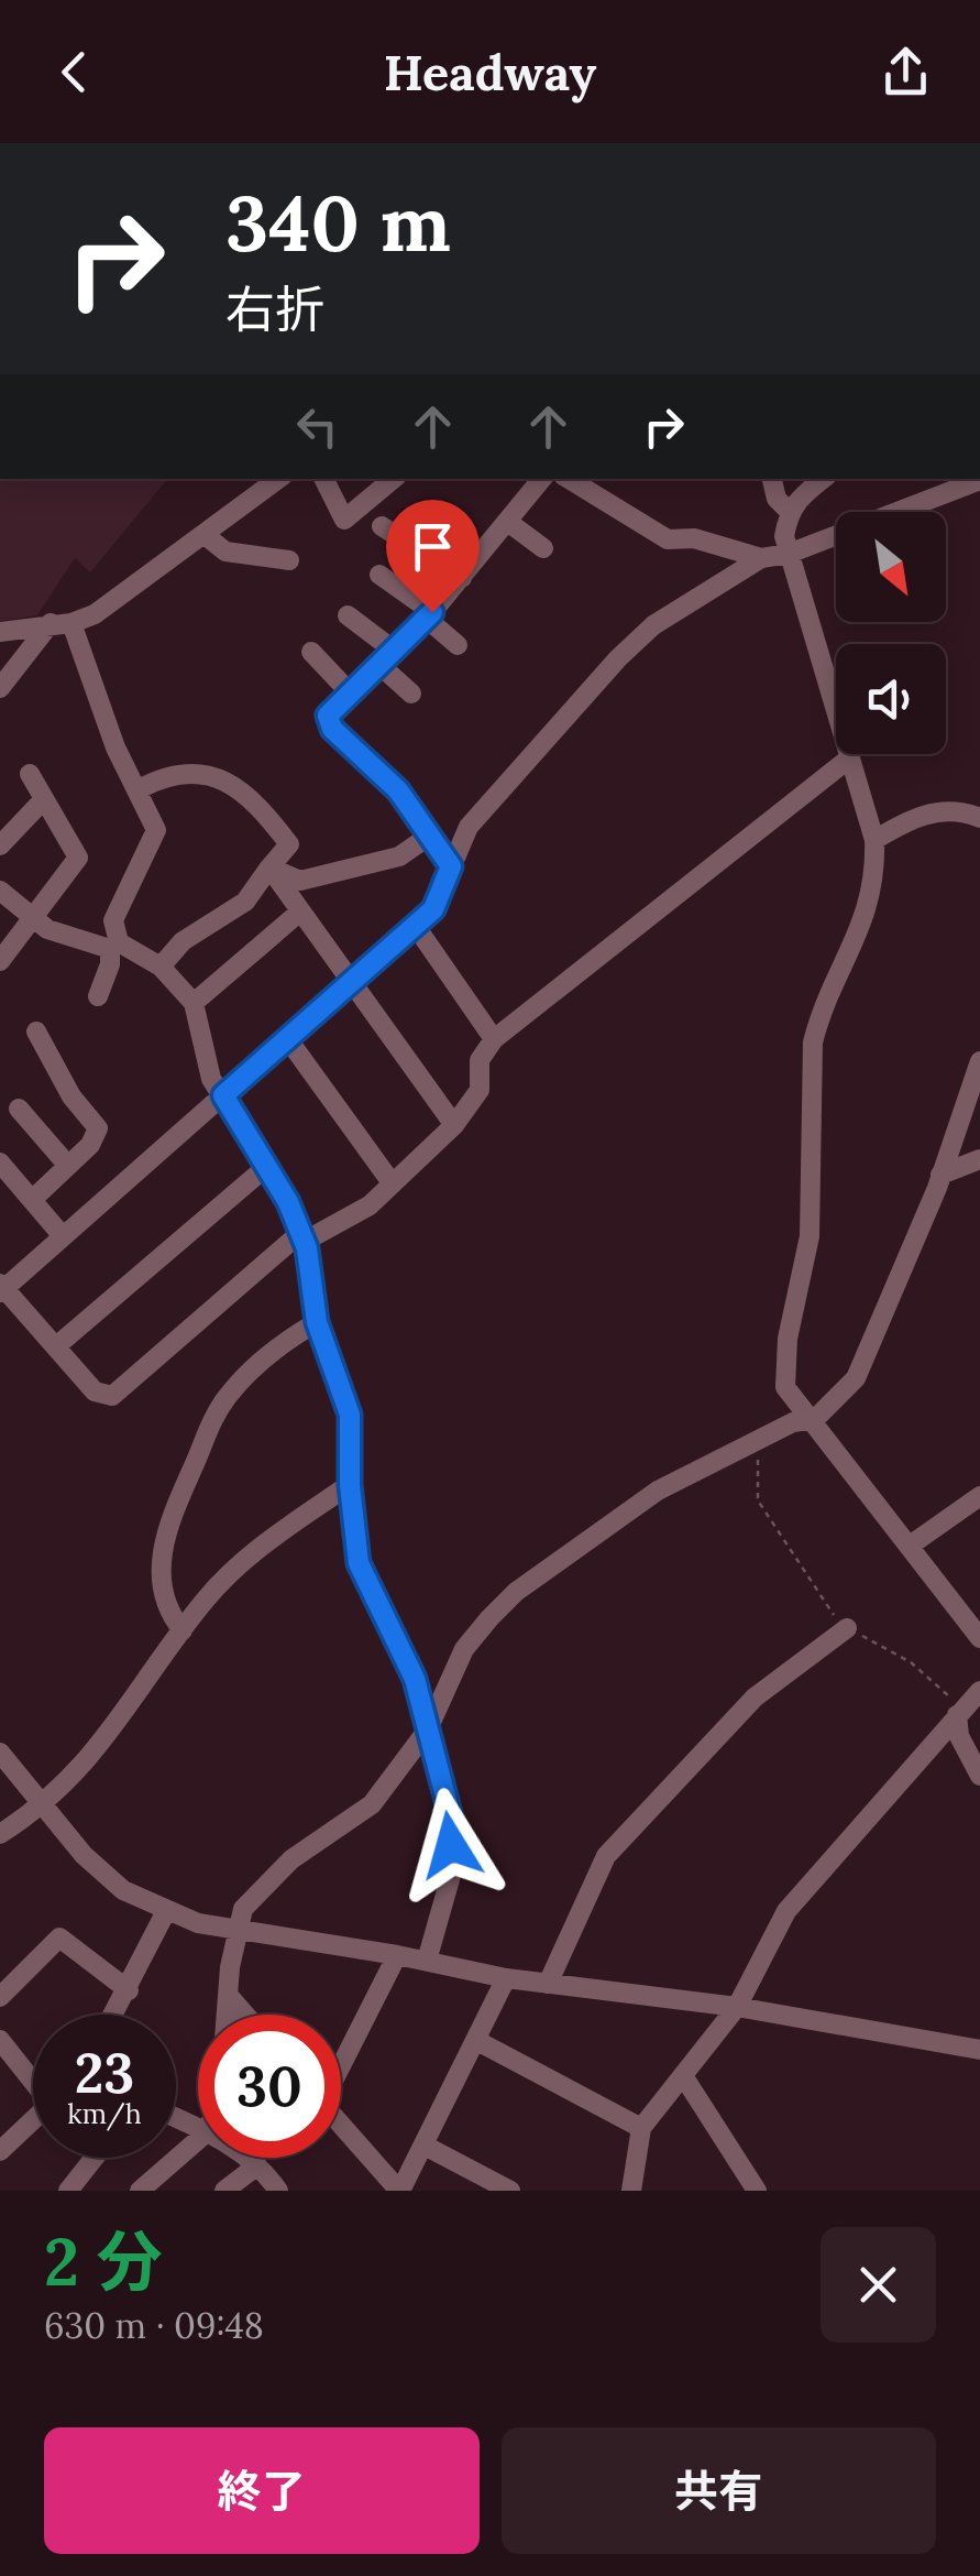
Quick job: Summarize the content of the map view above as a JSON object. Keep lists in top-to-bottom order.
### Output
{
  "north": "bottom right",
  "page": {
    "header": "Headway",
    "turn": ["340 m", "右折"],
    "speed": "23 km/h",
    "limit": "30",
    "heading": ["2 分", "630 m · 09:48"],
    "buttons": ["終了", "共有"]
  }
}
